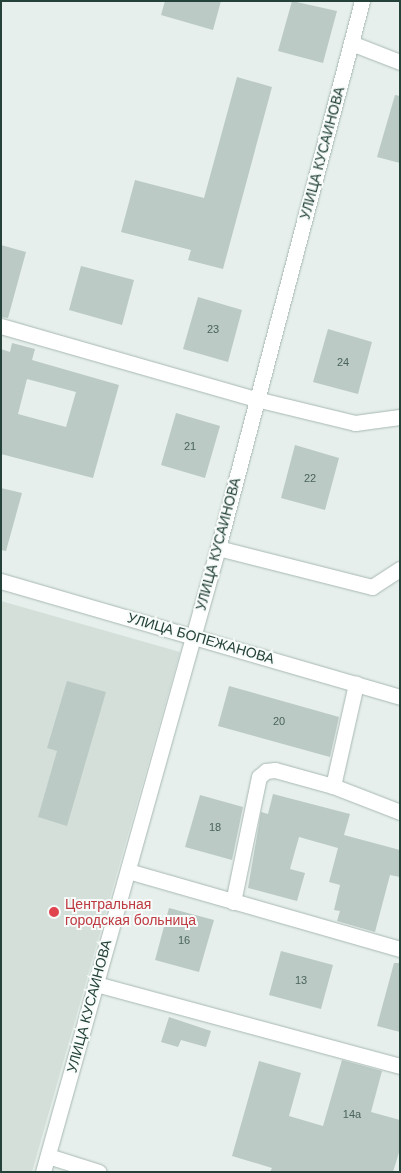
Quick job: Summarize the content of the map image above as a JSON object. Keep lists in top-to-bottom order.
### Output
{
  "streets": {
    "street": ["УЛИЦА КУСАИНОВА", "УЛИЦА БОПЕЖАНОВА"]
  },
  "crossings": [
    ["УЛИЦА КУСАИНОВА", "УЛИЦА БОПЕЖАНОВА"]
  ],
  "places": ["Центральная городская больница"],
  "house_numbers": [
    "23",
    "24",
    "21",
    "22",
    "20",
    "18",
    "16",
    "13",
    "14а"
  ]
}
